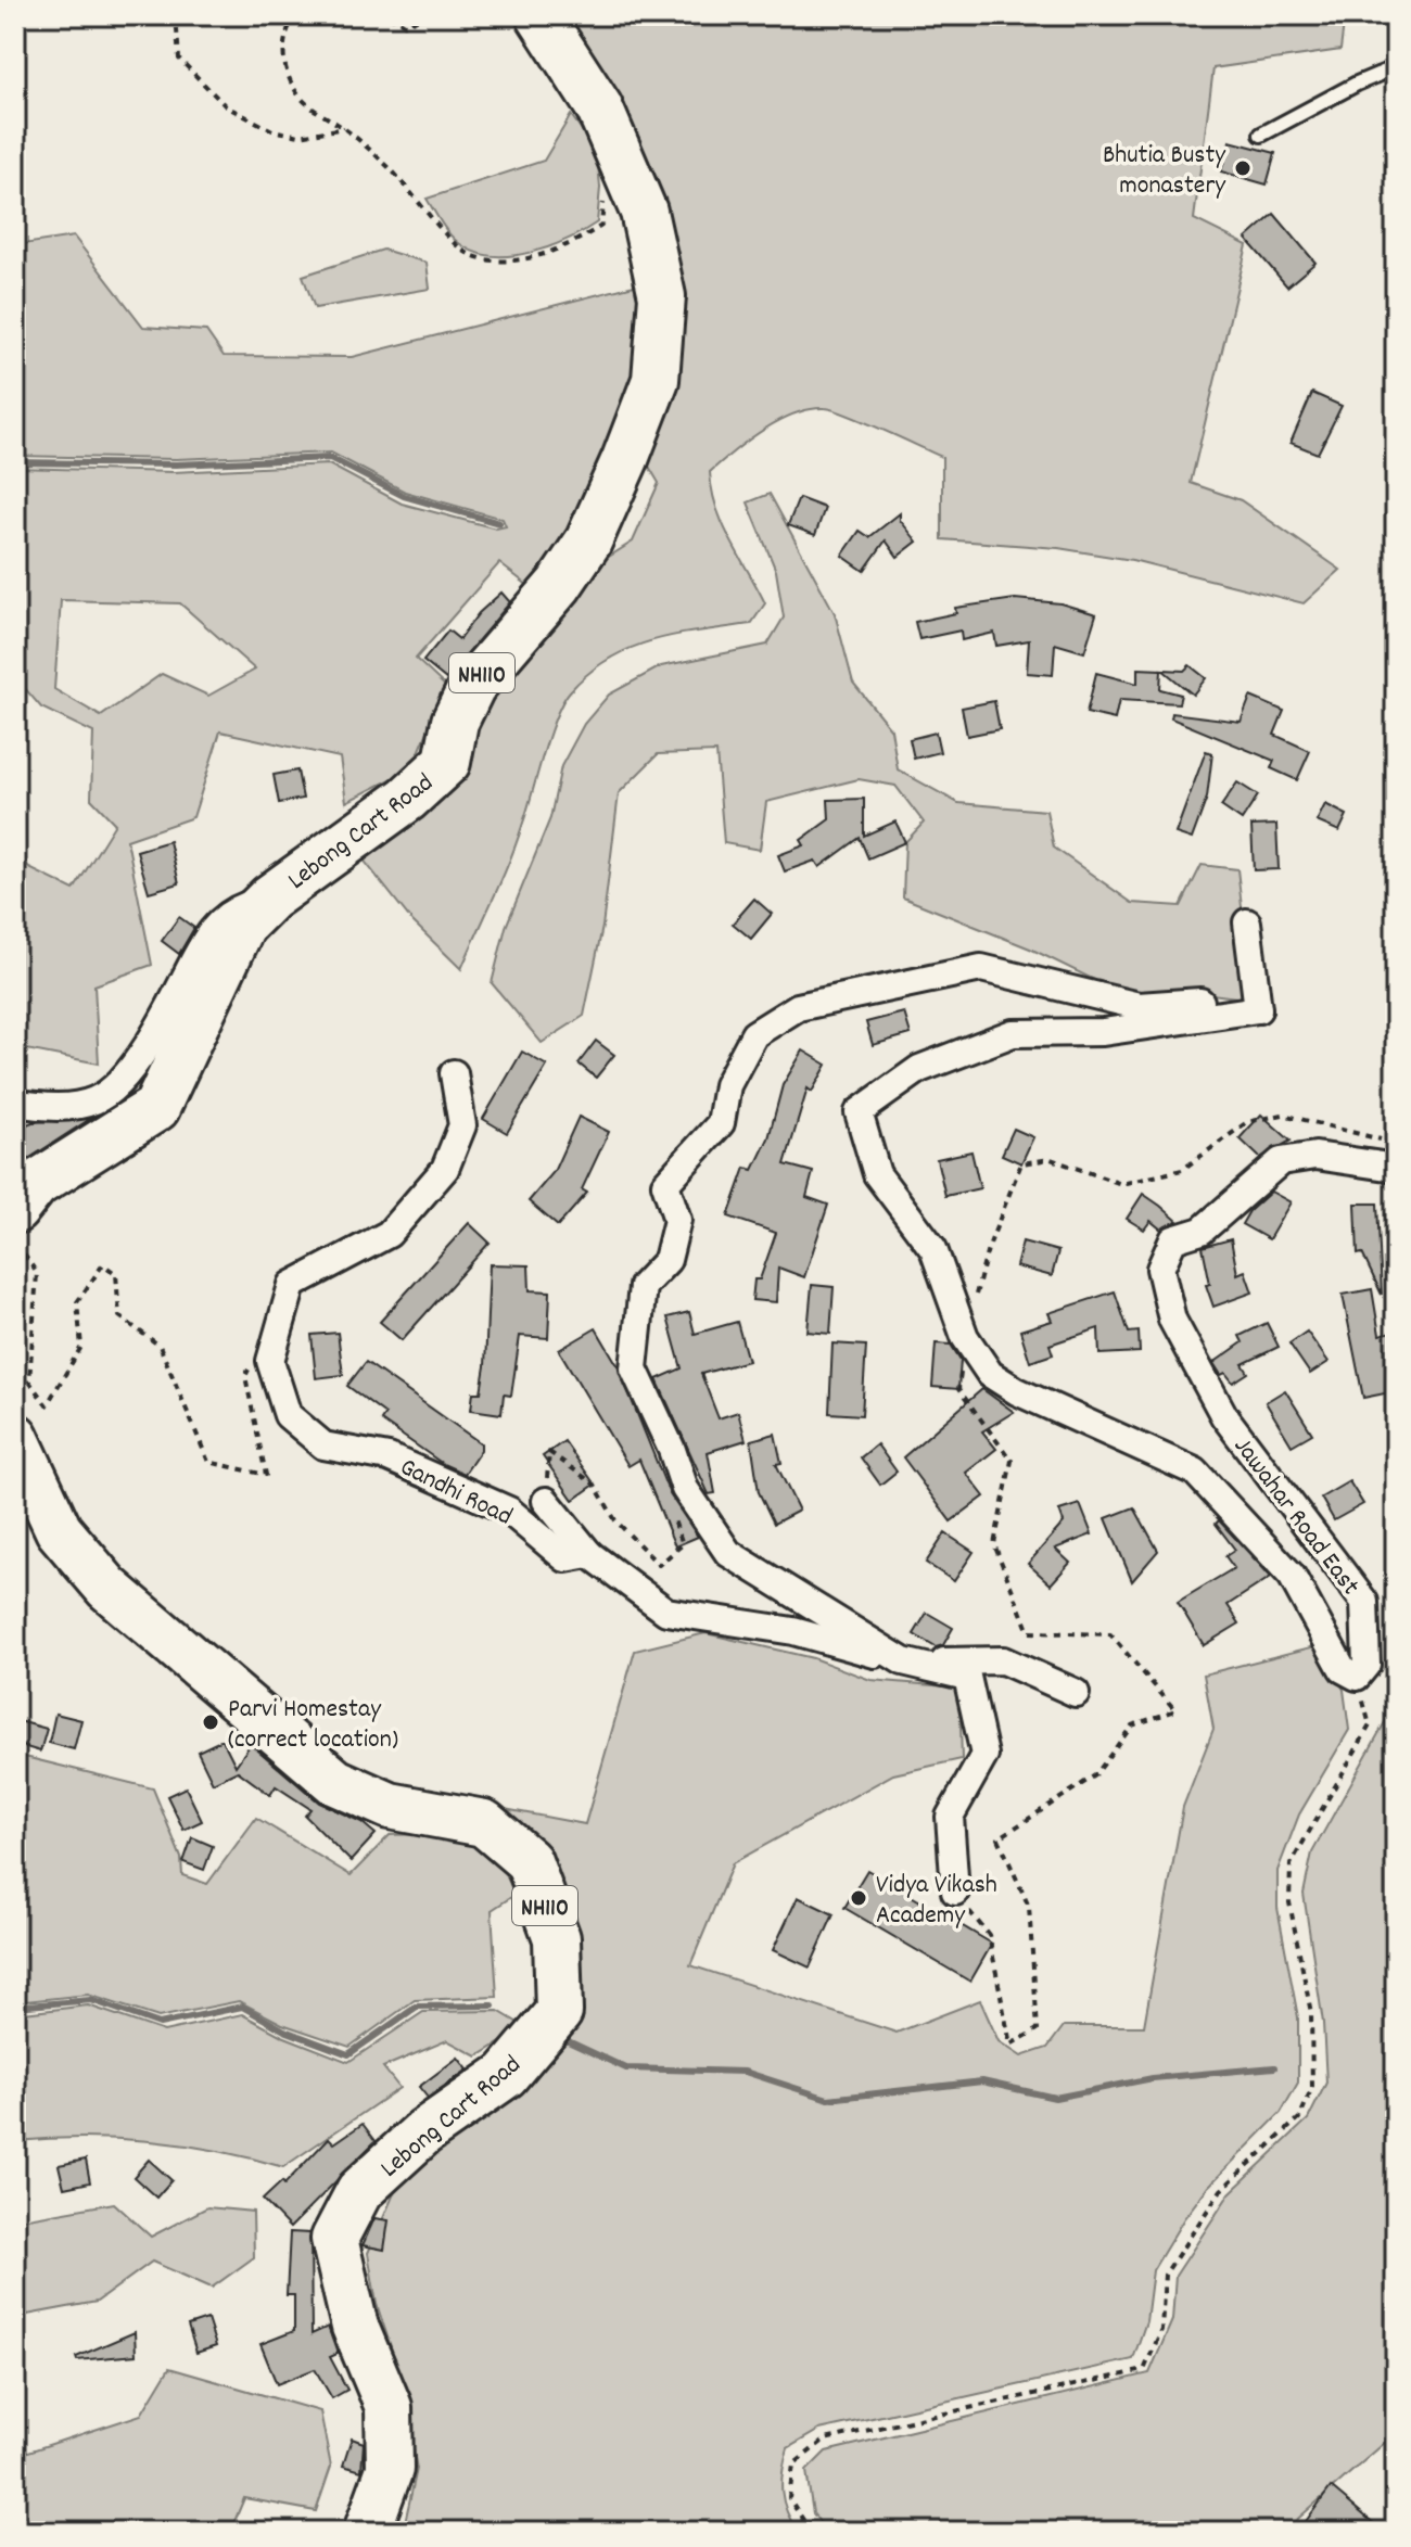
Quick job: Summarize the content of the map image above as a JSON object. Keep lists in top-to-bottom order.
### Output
{
  "streets": {
    "highway": ["NH110", "Lebong Cart Road"],
    "street": ["Gandhi Road", "Jawahar Road East"]
  },
  "places": ["Bhutia Busty monastery", "Parvi Homestay (correct location)", "Vidya Vikash Academy"]
}
